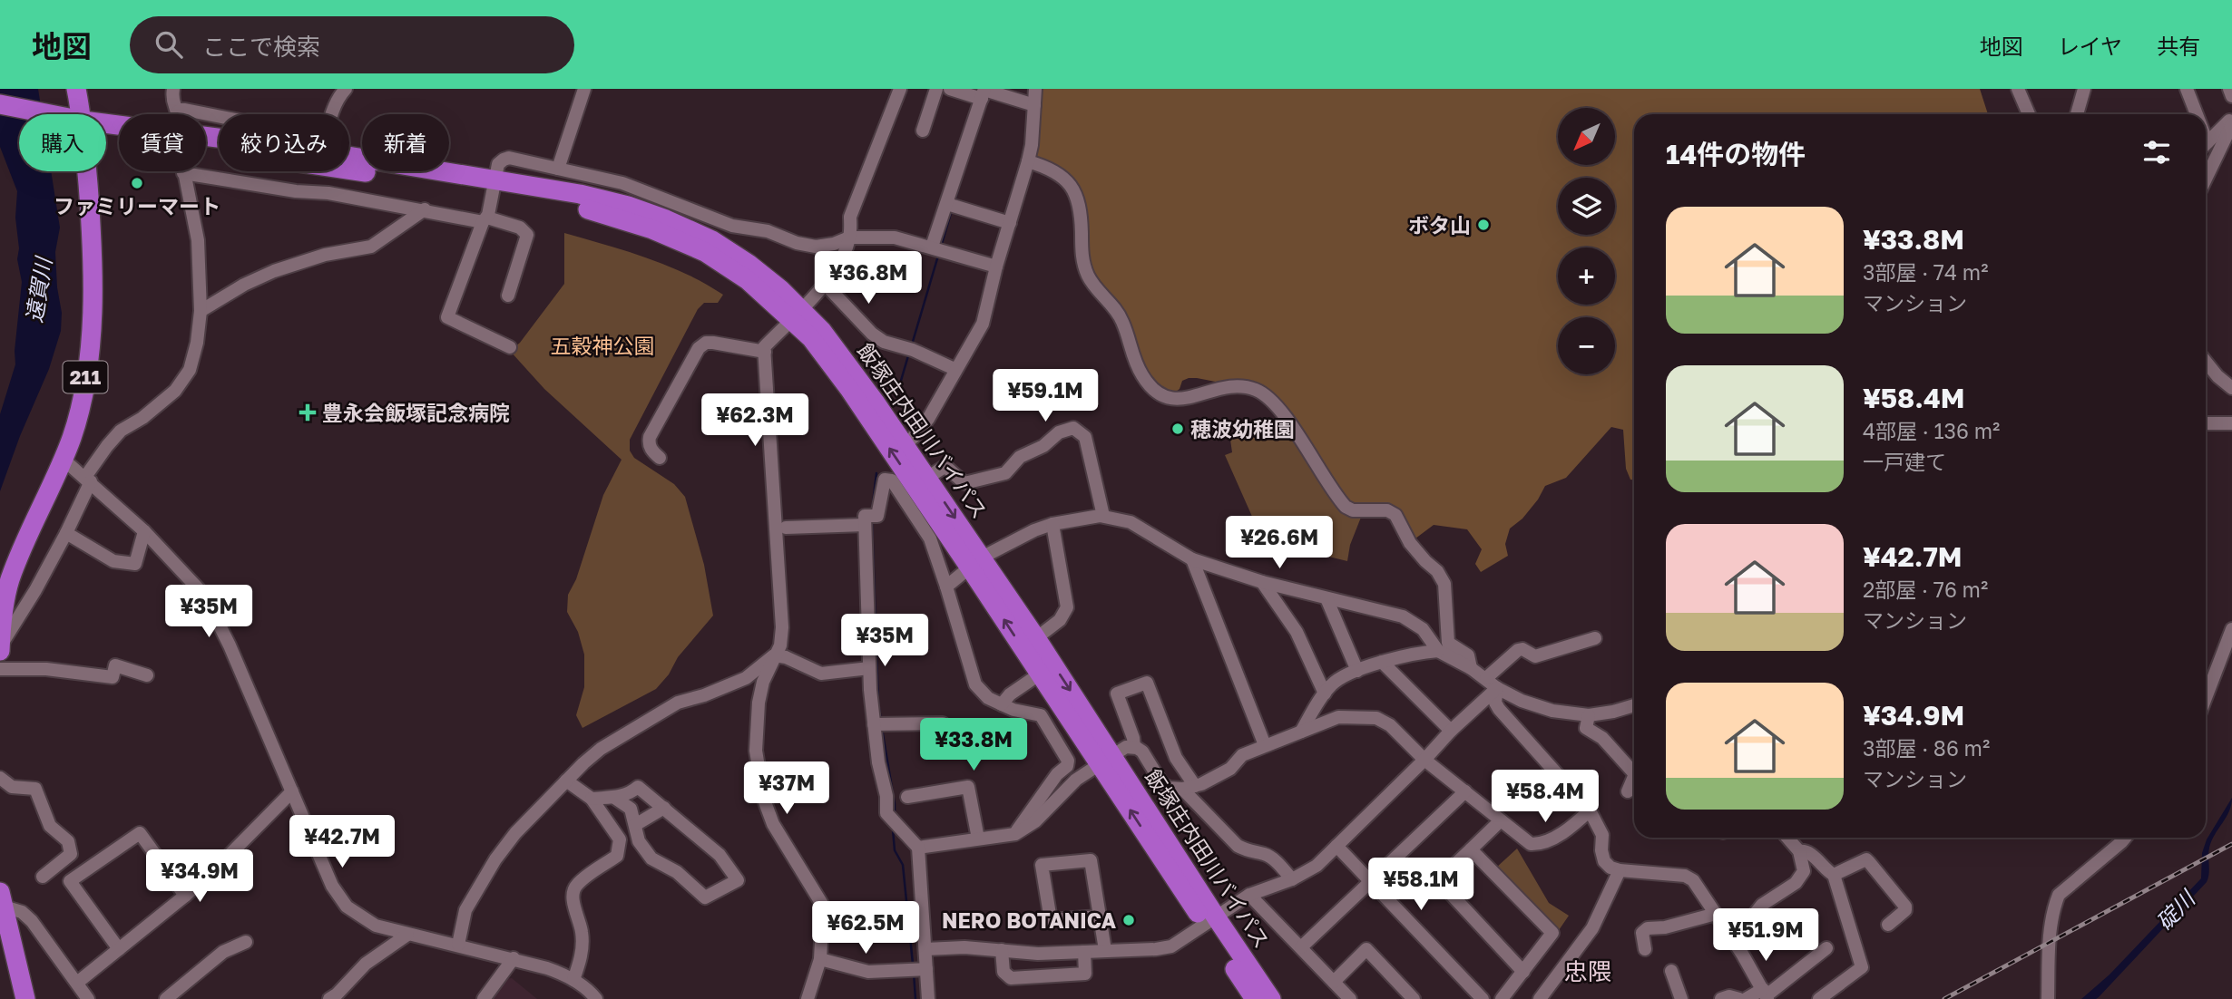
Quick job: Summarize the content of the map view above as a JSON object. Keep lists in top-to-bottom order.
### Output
{
  "streets": {
    "highway": ["211", "飯塚庄内田川バイパス"]
  },
  "districts": ["忠隈"],
  "water": ["遠賀川", "碇川"],
  "parks": ["五穀神公園"],
  "places": {
    "other": [
      "ファミリーマート",
      "ボタ山",
      "穂波幼稚園",
      "NERO BOTANICA"
    ],
    "health": ["豊永会飯塚記念病院"]
  },
  "north": "bottom left",
  "page": {
    "header": "地図",
    "search": "ここで検索",
    "nav": ["地図", "レイヤ", "共有"],
    "map_buttons": ["+", "−"],
    "chip": [
      "購入",
      "賃貸",
      "絞り込み",
      "新着"
    ],
    "heading": "14件の物件",
    "list": [
      {
        "name": "¥33.8M",
        "note": "3部屋 · 74 m² · マンション"
      },
      {
        "name": "¥58.4M",
        "note": "4部屋 · 136 m² · 一戸建て"
      },
      {
        "name": "¥42.7M",
        "note": "2部屋 · 76 m² · マンション"
      },
      {
        "name": "¥34.9M",
        "note": "3部屋 · 86 m² · マンション"
      }
    ],
    "price": [
      "¥36.8M",
      "¥59.1M",
      "¥62.3M",
      "¥26.6M",
      "¥35M",
      "¥35M",
      "¥33.8M",
      "¥37M",
      "¥58.4M",
      "¥42.7M",
      "¥34.9M",
      "¥58.1M",
      "¥62.5M",
      "¥51.9M"
    ]
  }
}
